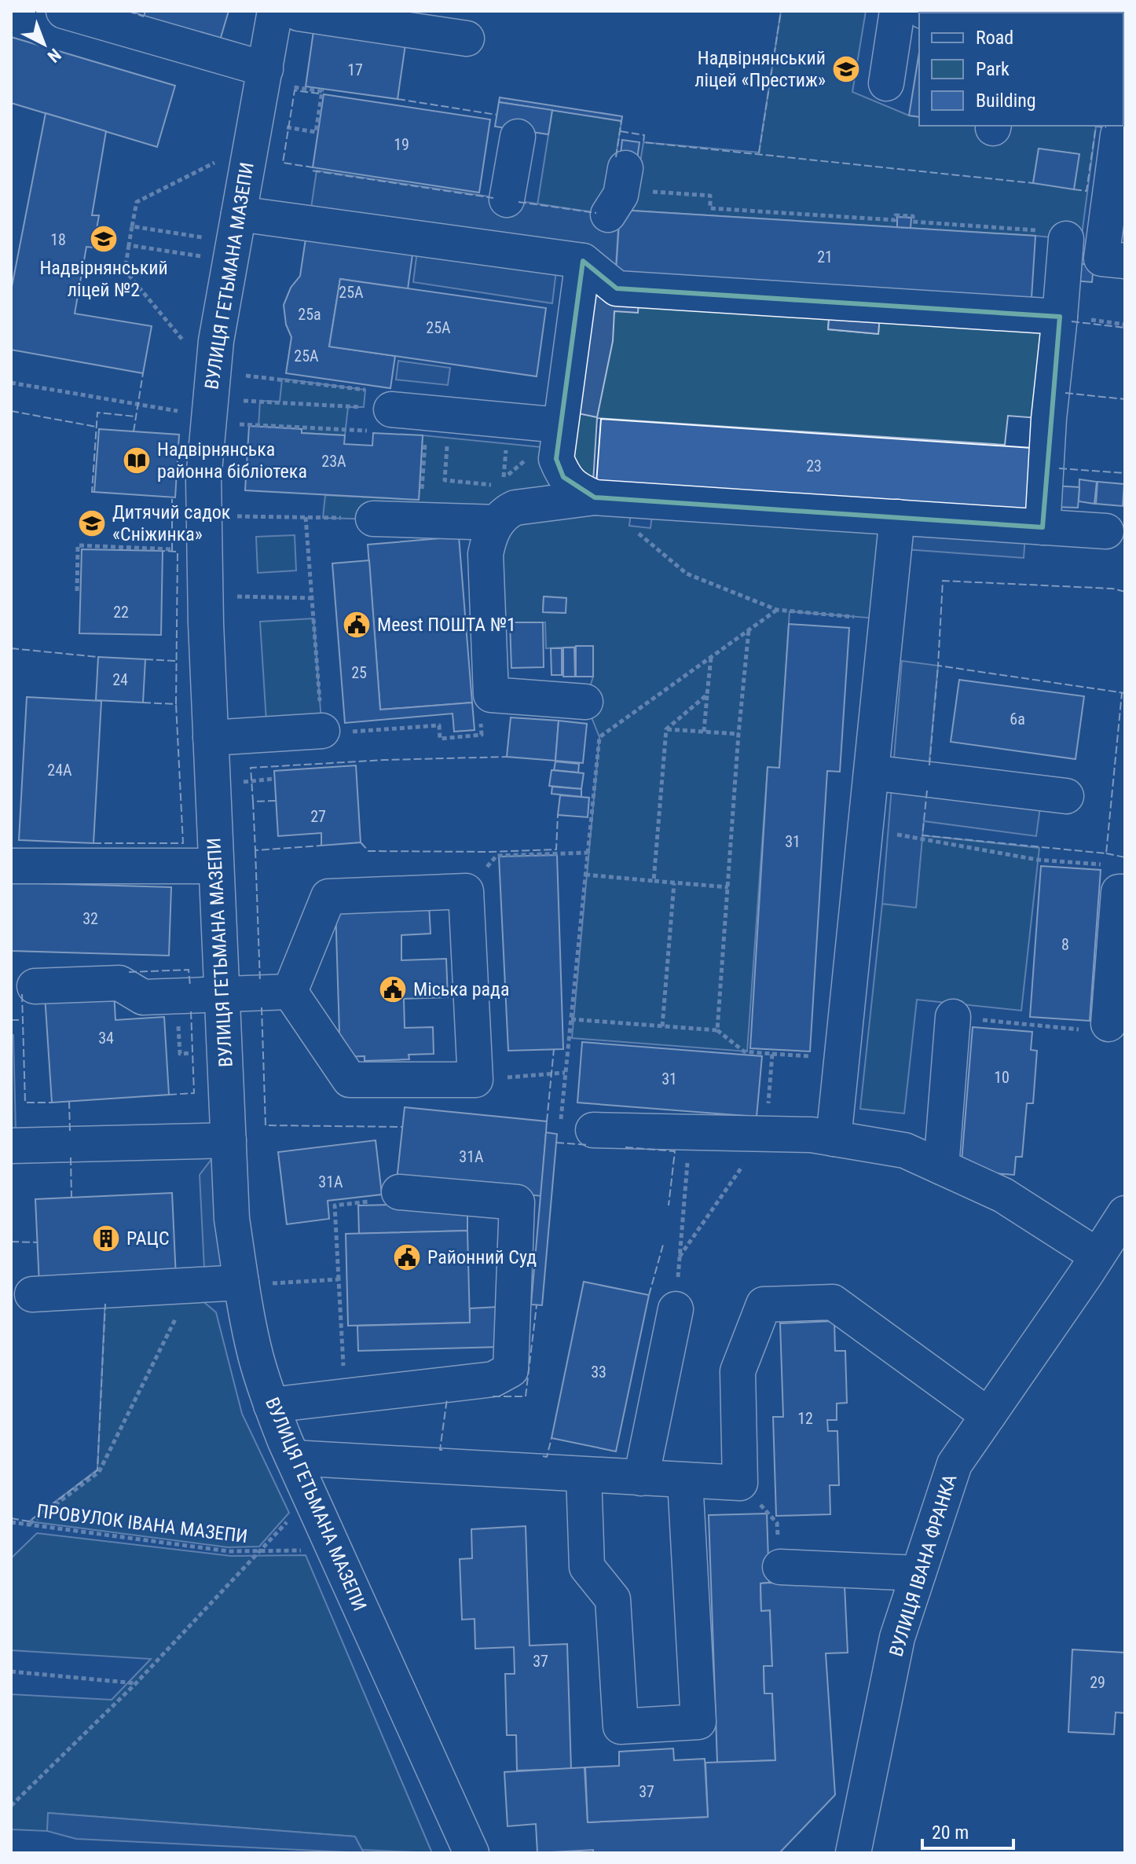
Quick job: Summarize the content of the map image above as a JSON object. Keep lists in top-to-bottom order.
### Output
{
  "streets": {
    "street": ["ВУЛИЦЯ ГЕТЬМАНА МАЗЕПИ", "ВУЛИЦЯ ІВАНА ФРАНКА"],
    "path": ["ПРОВУЛОК ІВАНА МАЗЕПИ"]
  },
  "places": {
    "school or university": ["Надвірнянський ліцей «Престиж»", "Надвірнянський ліцей №2", "Дитячий садок «Сніжинка»"],
    "library": ["Надвірнянська районна бібліотека"],
    "public building": ["Meest ПОШТА №1", "Міська рада", "Районний Суд"],
    "building": ["РАЦС"]
  },
  "house_numbers": [
    "17",
    "19",
    "18",
    "21",
    "25А",
    "25а",
    "25А",
    "25А",
    "23А",
    "23",
    "22",
    "25",
    "24",
    "6а",
    "24А",
    "27",
    "31",
    "32",
    "8",
    "34",
    "10",
    "31",
    "31А",
    "31А",
    "33",
    "12",
    "37",
    "29",
    "37"
  ],
  "legend": ["Road", "Park", "Building"],
  "scale_bar": "20 m",
  "north": "bottom right"
}
